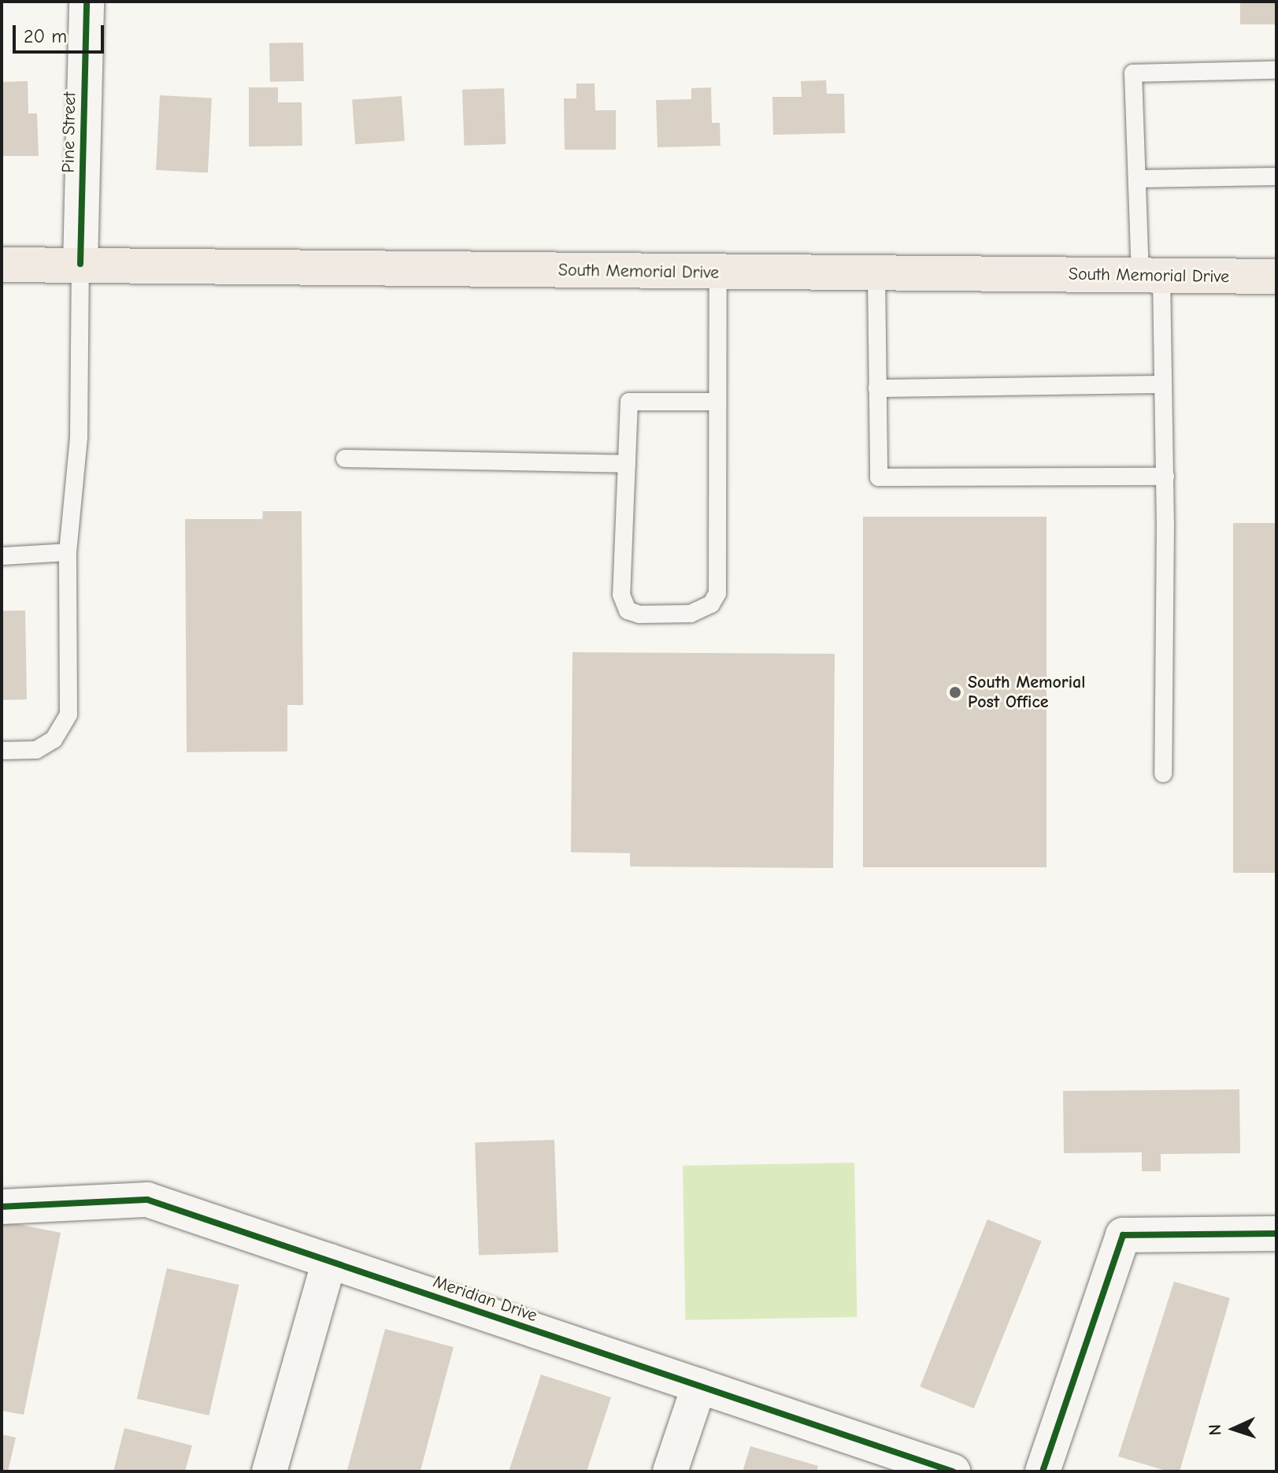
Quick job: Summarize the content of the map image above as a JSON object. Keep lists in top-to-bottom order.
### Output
{
  "streets": {
    "main road": ["South Memorial Drive"],
    "street": ["Pine Street", "Meridian Drive"]
  },
  "crossings": [
    ["Pine Street", "South Memorial Drive"]
  ],
  "places": ["South Memorial Post Office"],
  "scale_bar": "20 m",
  "north": "left"
}
